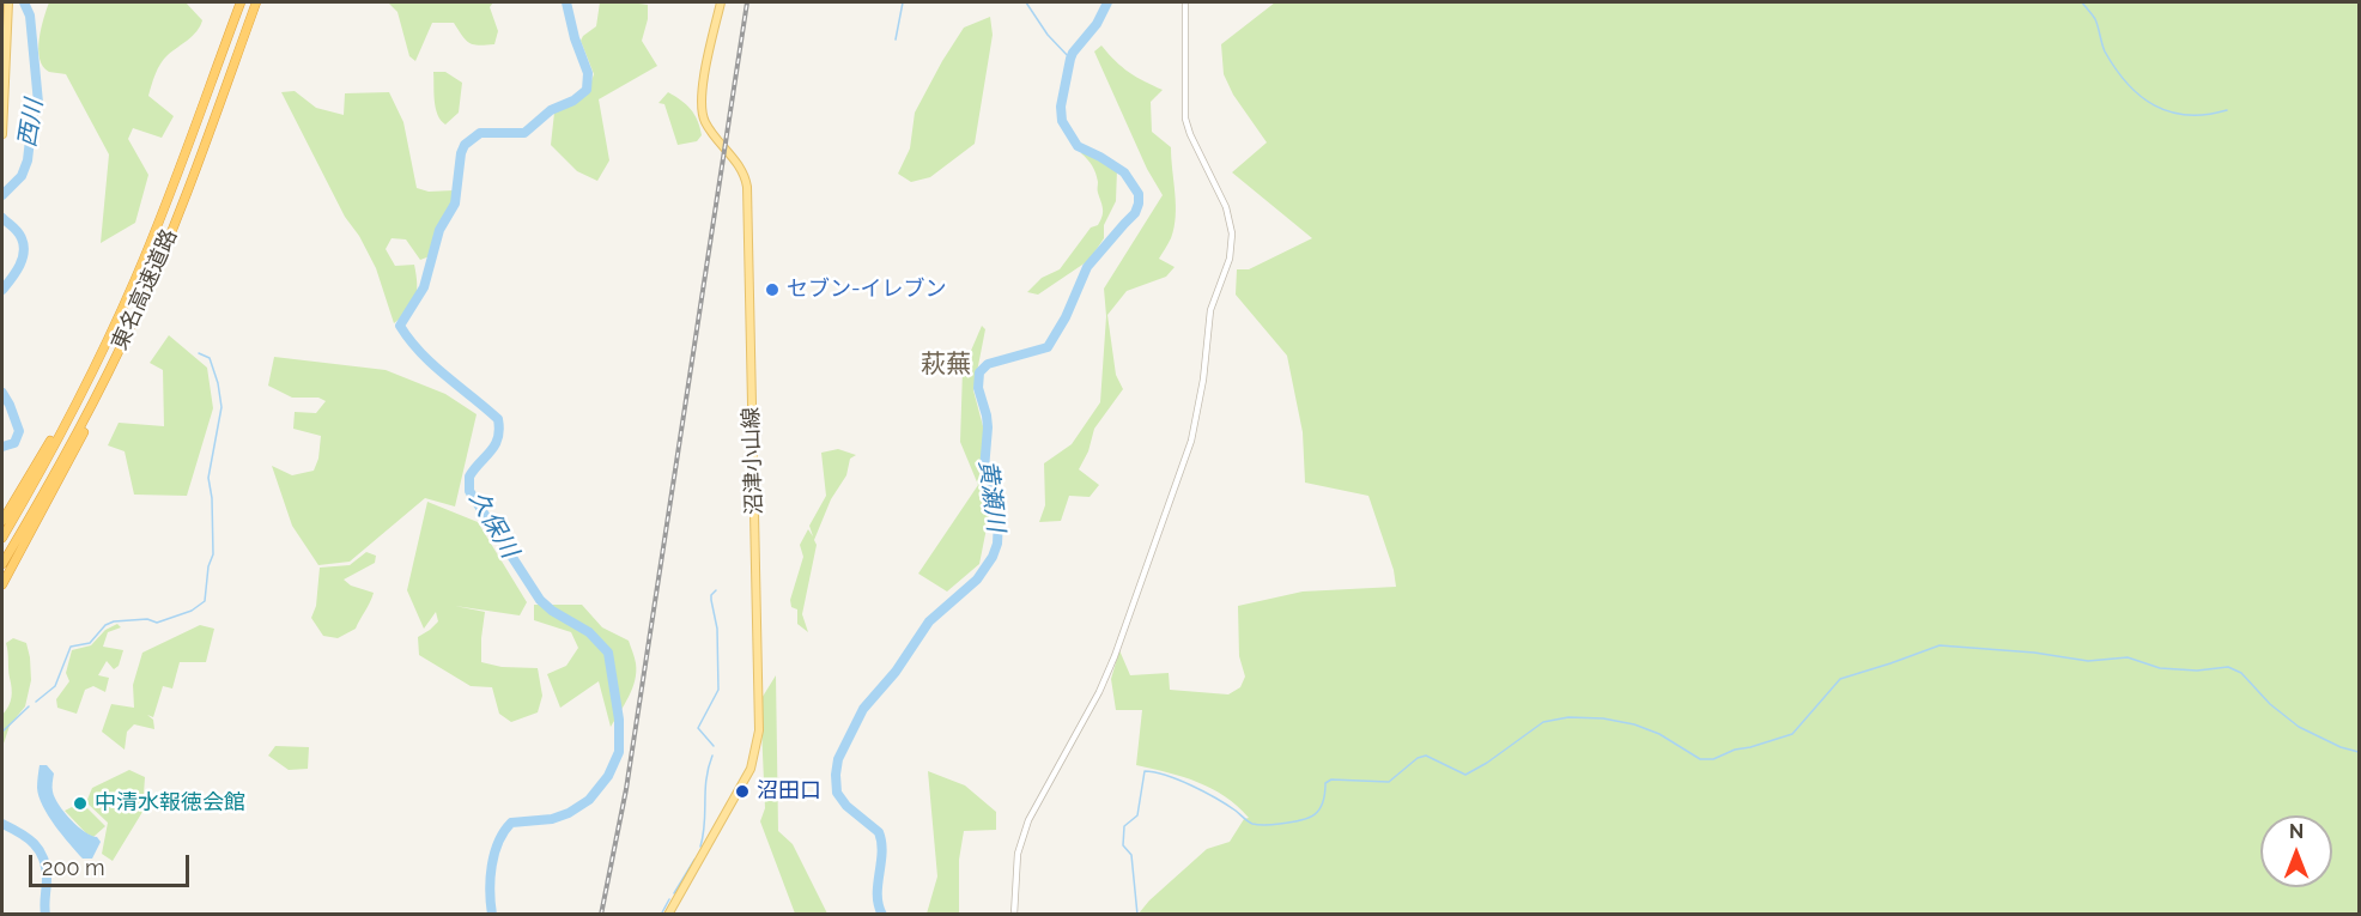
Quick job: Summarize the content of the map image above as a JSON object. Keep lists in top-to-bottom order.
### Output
{
  "streets": {
    "highway": ["東名高速道路"],
    "main road": ["沼津小山線"]
  },
  "districts": ["萩蕪"],
  "water": ["西川", "黄瀬川", "久保川"],
  "places": ["セブン-イレブン", "沼田口", "中清水報徳会館"],
  "scale_bar": "200 m",
  "north": "top"
}
